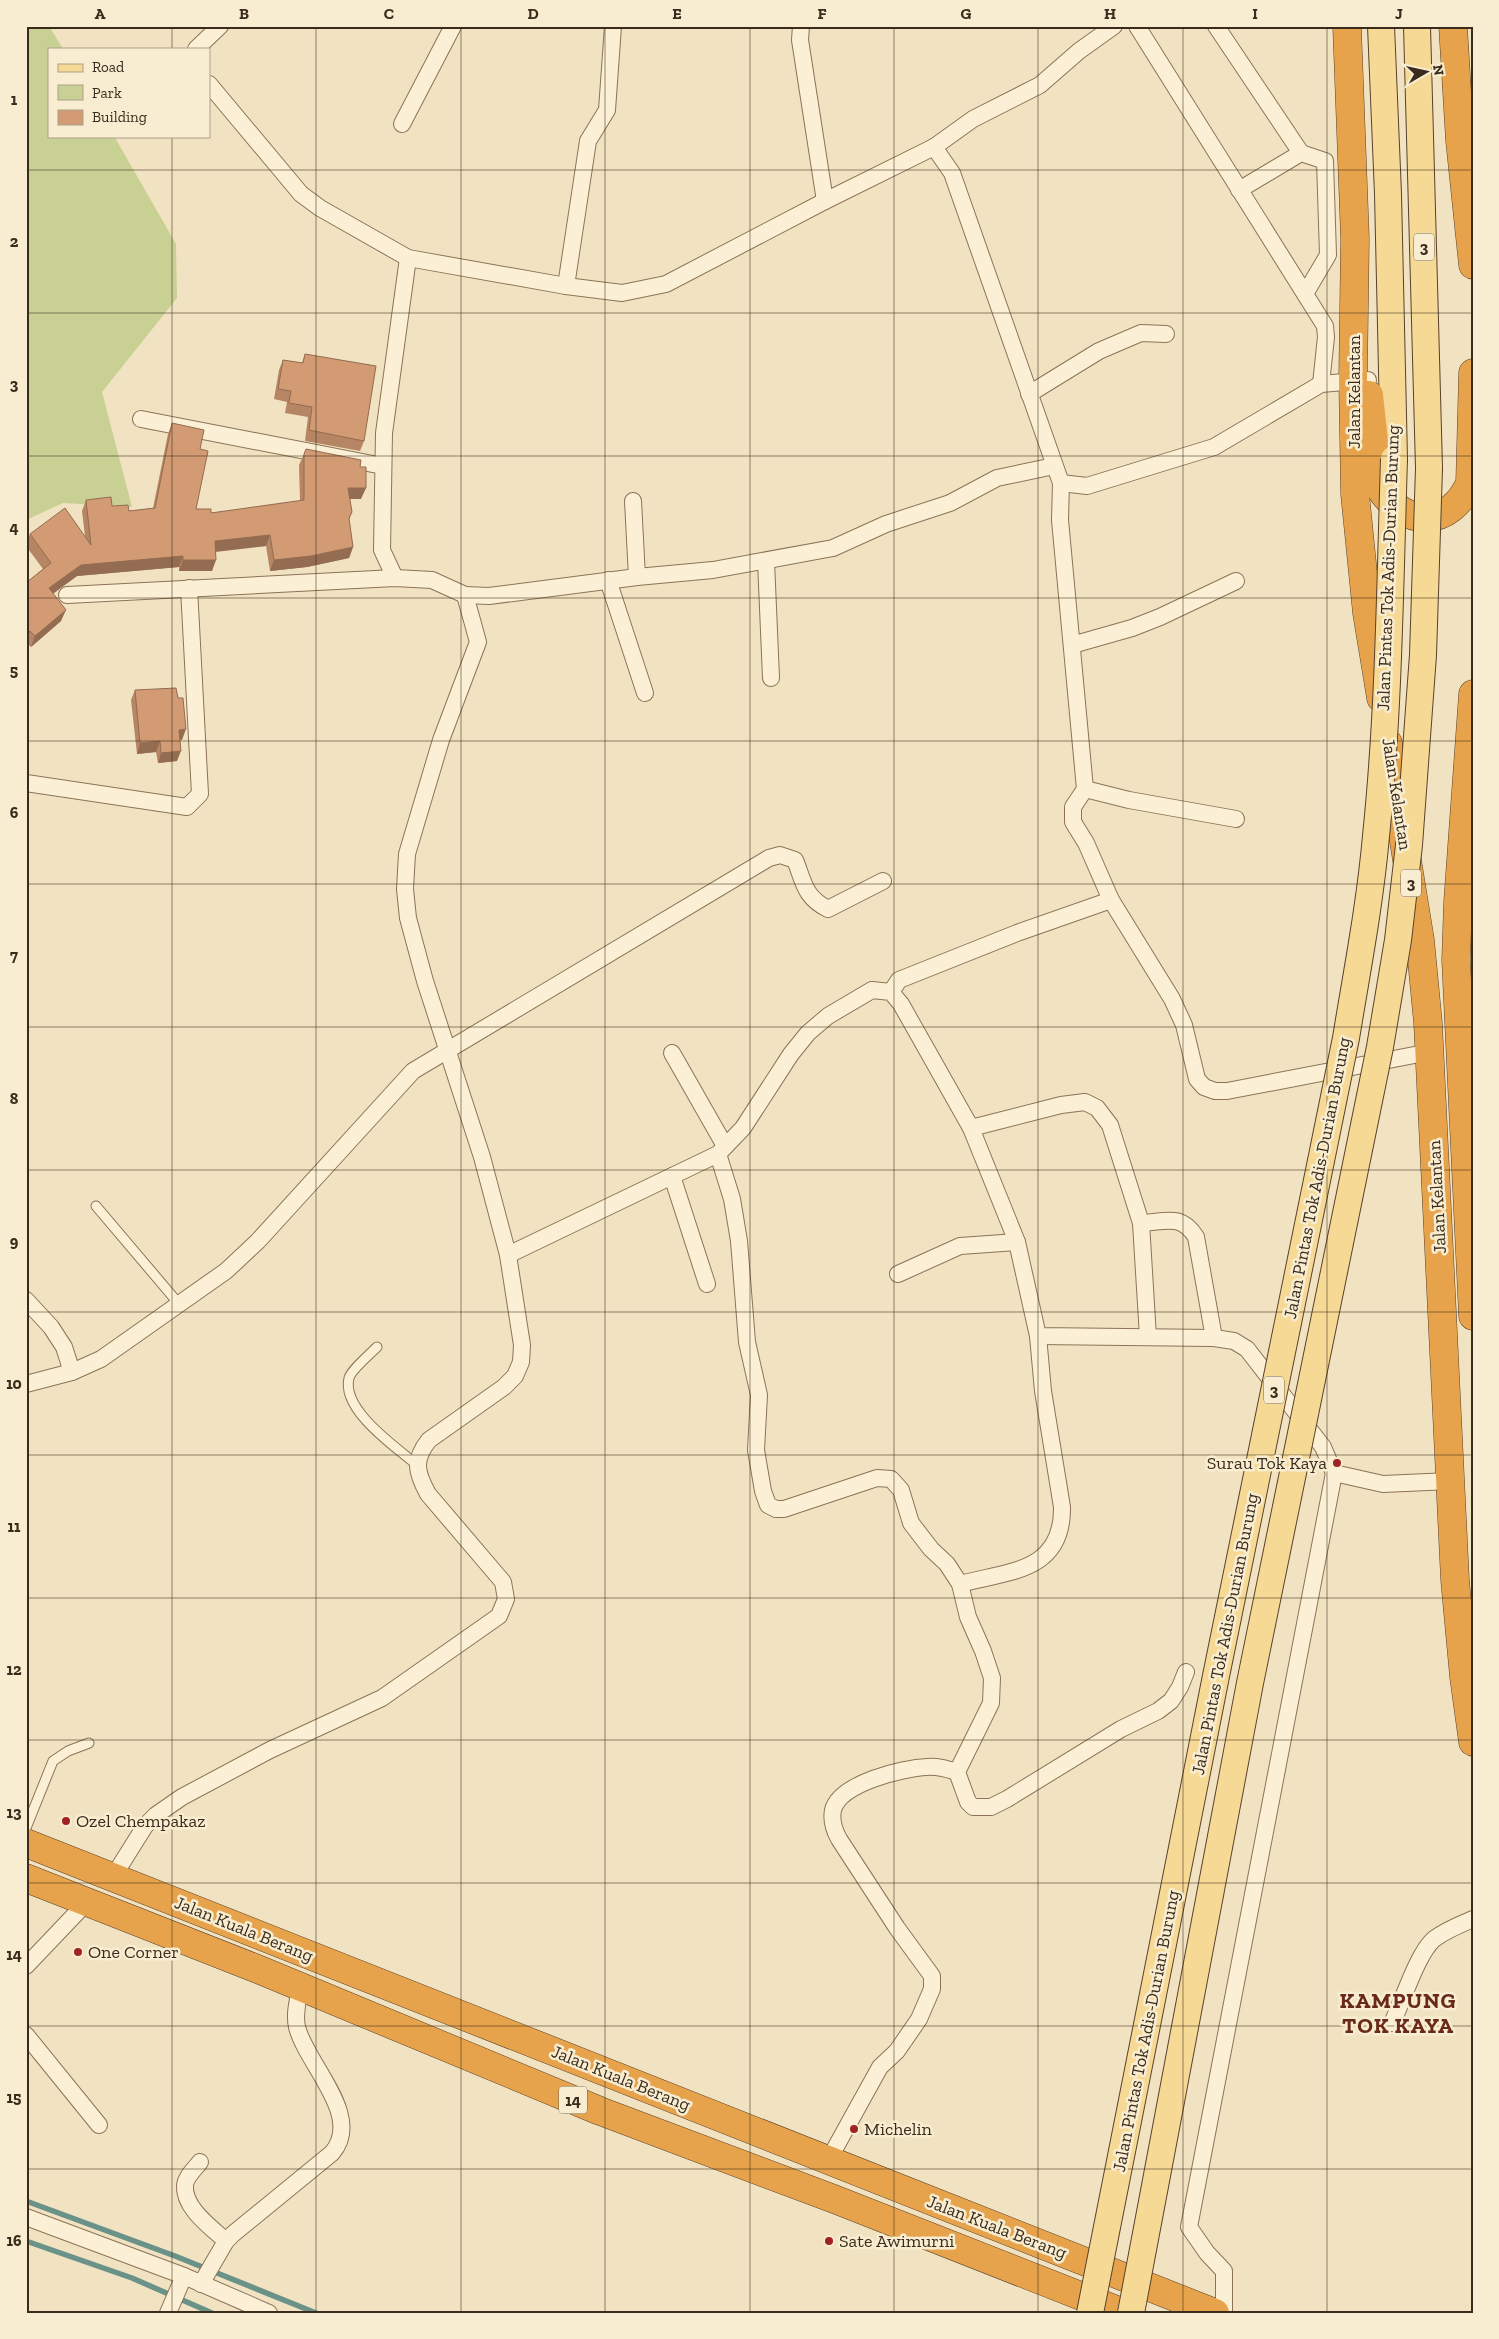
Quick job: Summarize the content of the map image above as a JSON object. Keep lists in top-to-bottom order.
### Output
{
  "streets": {
    "highway": [
      "3",
      "Jalan Kelantan",
      "Jalan Kuala Berang",
      "14"
    ],
    "main road": ["Jalan Pintas Tok Adis-Durian Burung"]
  },
  "districts": ["KAMPUNG TOK KAYA"],
  "places": [
    "Surau Tok Kaya",
    "Ozel Chempakaz",
    "One Corner",
    "Michelin",
    "Sate Awimurni"
  ],
  "legend": ["Road", "Park", "Building"],
  "north": "right",
  "grid": {
    "columns": [
      "A",
      "B",
      "C",
      "D",
      "E",
      "F",
      "G",
      "H",
      "I",
      "J"
    ],
    "rows": [
      "1",
      "2",
      "3",
      "4",
      "5",
      "6",
      "7",
      "8",
      "9",
      "10",
      "11",
      "12",
      "13",
      "14",
      "15",
      "16"
    ]
  }
}
